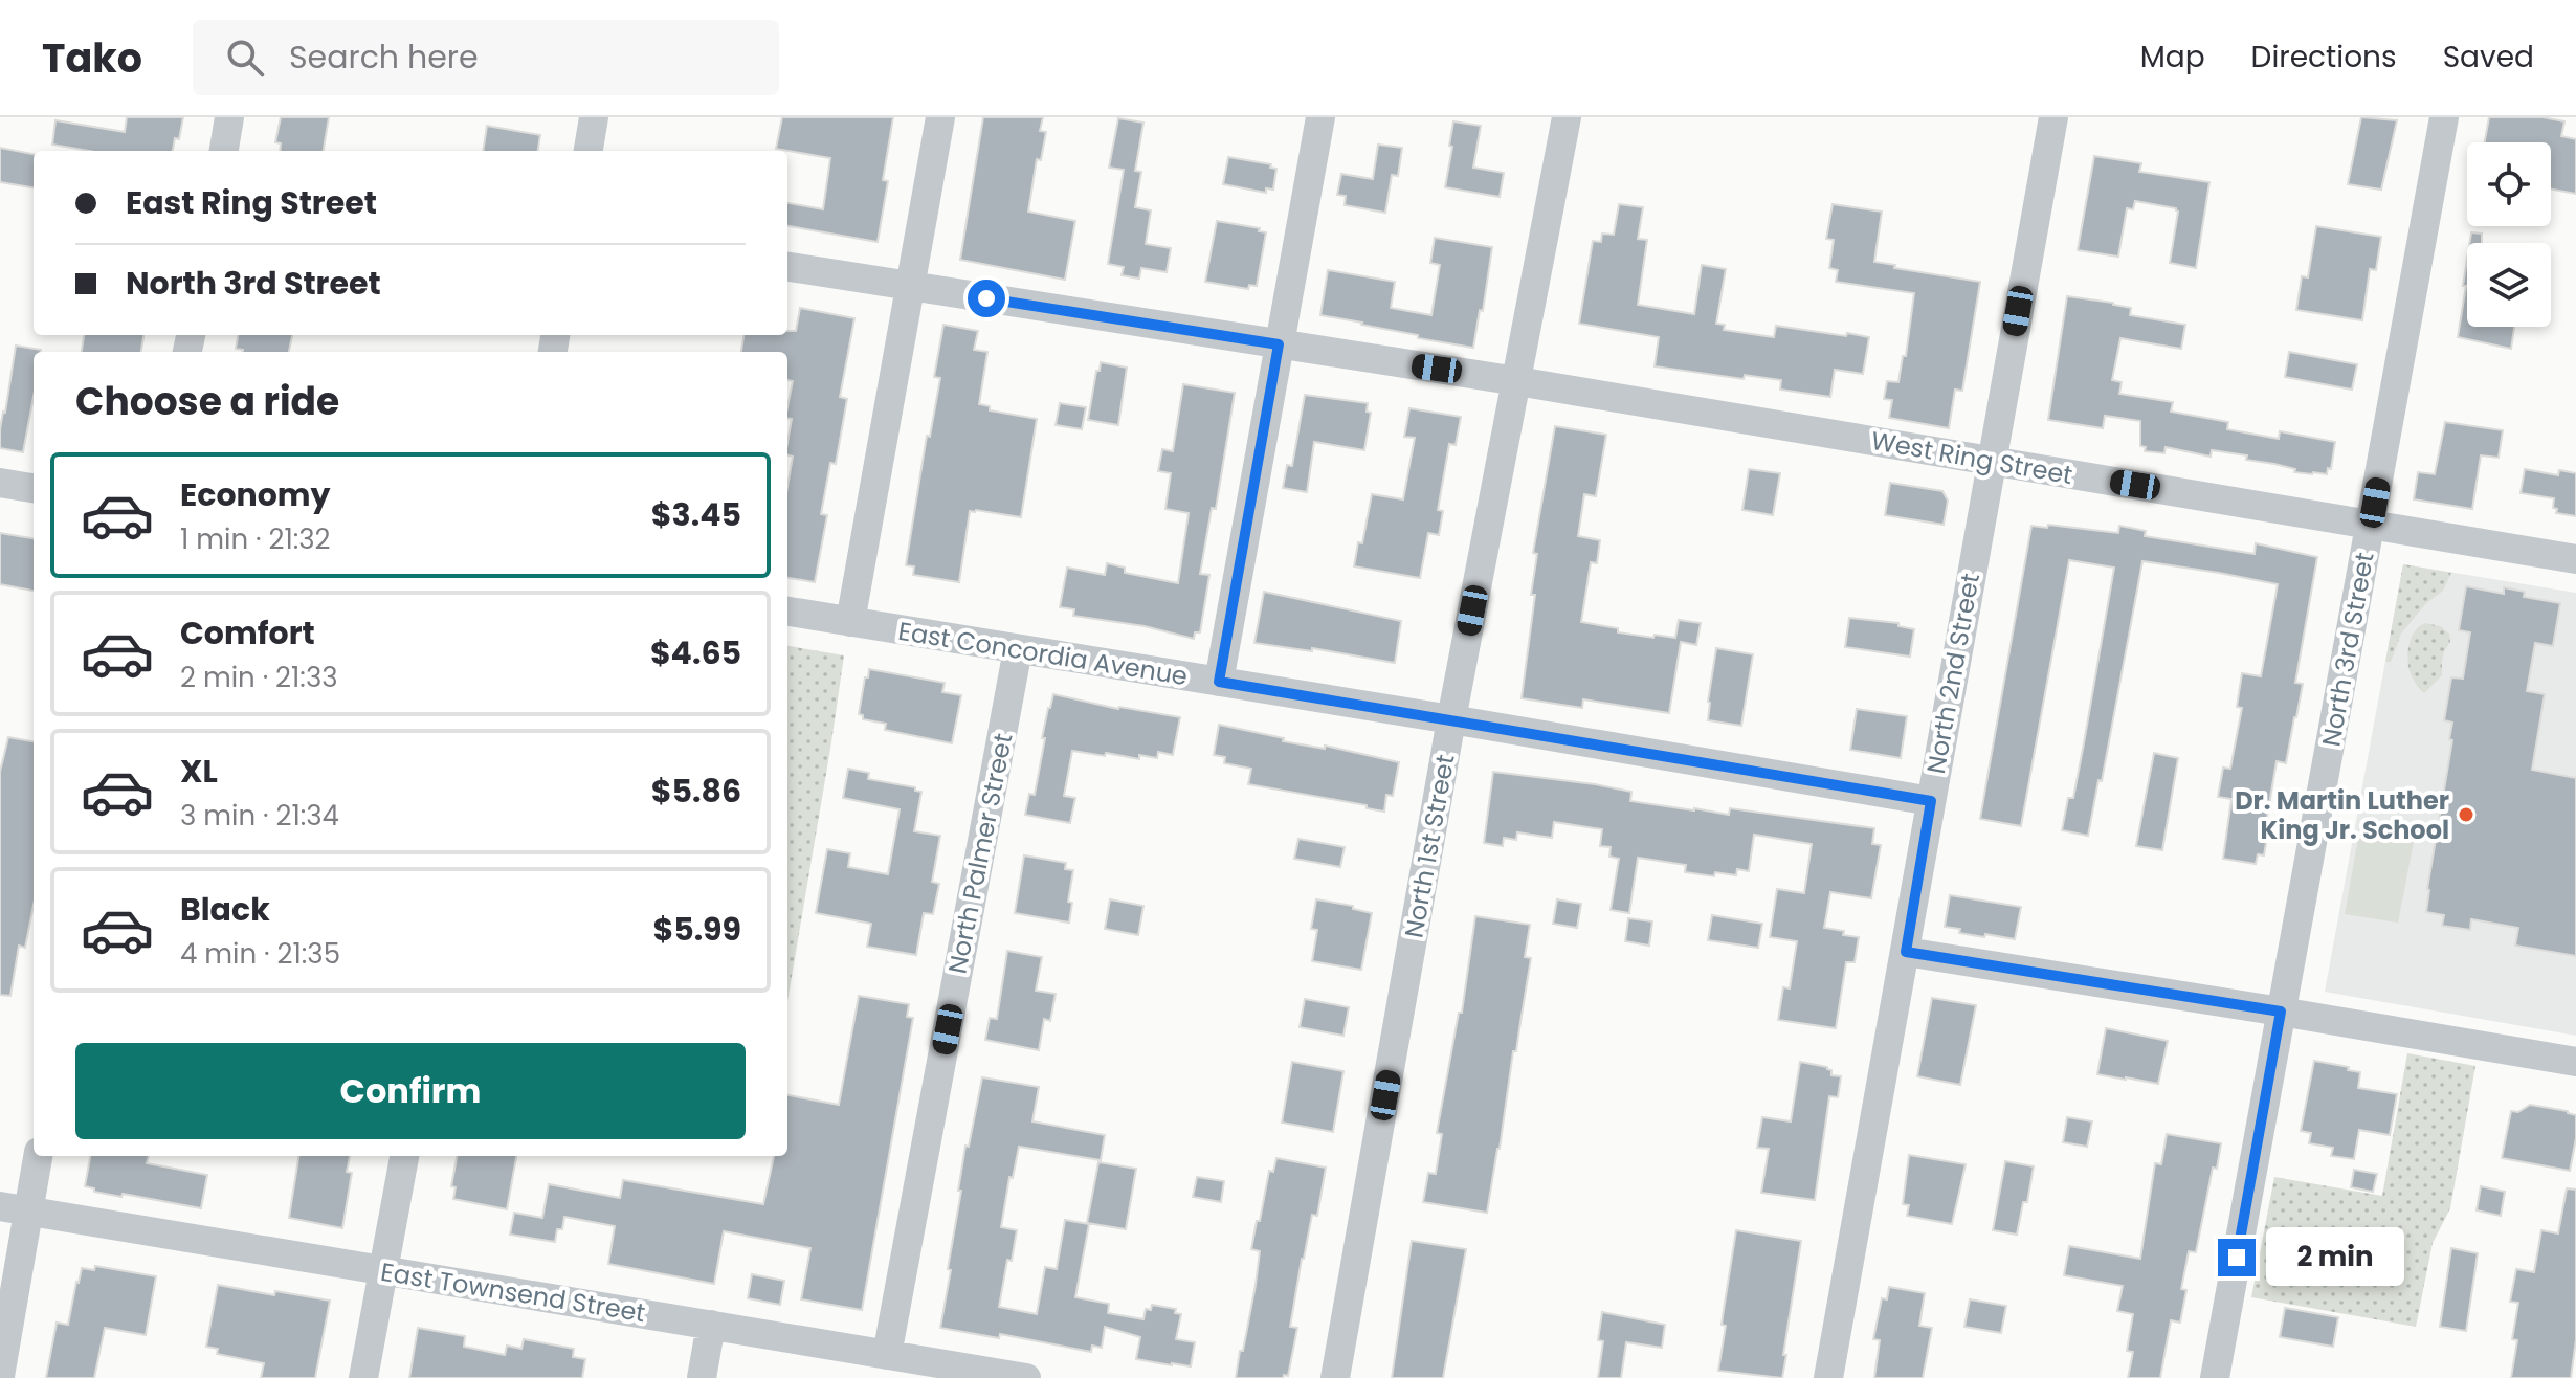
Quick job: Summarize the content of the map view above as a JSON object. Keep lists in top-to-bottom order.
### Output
{
  "streets": {
    "street": [
      "West Ring Street",
      "North 3rd Street",
      "East Concordia Avenue",
      "North 2nd Street",
      "North 1st Street",
      "North Palmer Street",
      "East Townsend Street"
    ]
  },
  "crossings": [
    ["West Ring Street", "North 3rd Street"],
    ["West Ring Street", "North 2nd Street"],
    ["West Ring Street", "North 1st Street"],
    ["East Concordia Avenue", "North 2nd Street"],
    ["East Concordia Avenue", "North 1st Street"],
    ["East Concordia Avenue", "North Palmer Street"],
    ["North Palmer Street", "East Townsend Street"]
  ],
  "places": ["Dr. Martin Luther King Jr. School"],
  "page": {
    "header": "Tako",
    "search": "Search here",
    "nav": ["Map", "Directions", "Saved"],
    "banner": ["East Ring Street", "North 3rd Street"],
    "heading": "Choose a ride",
    "list": [
      {
        "name": "Economy",
        "note": "1 min · 21:32",
        "value": "$3.45"
      },
      {
        "name": "Comfort",
        "note": "2 min · 21:33",
        "value": "$4.65"
      },
      {
        "name": "XL",
        "note": "3 min · 21:34",
        "value": "$5.86"
      },
      {
        "name": "Black",
        "note": "4 min · 21:35",
        "value": "$5.99"
      }
    ],
    "buttons": "Confirm",
    "bubble": "2 min"
  }
}
